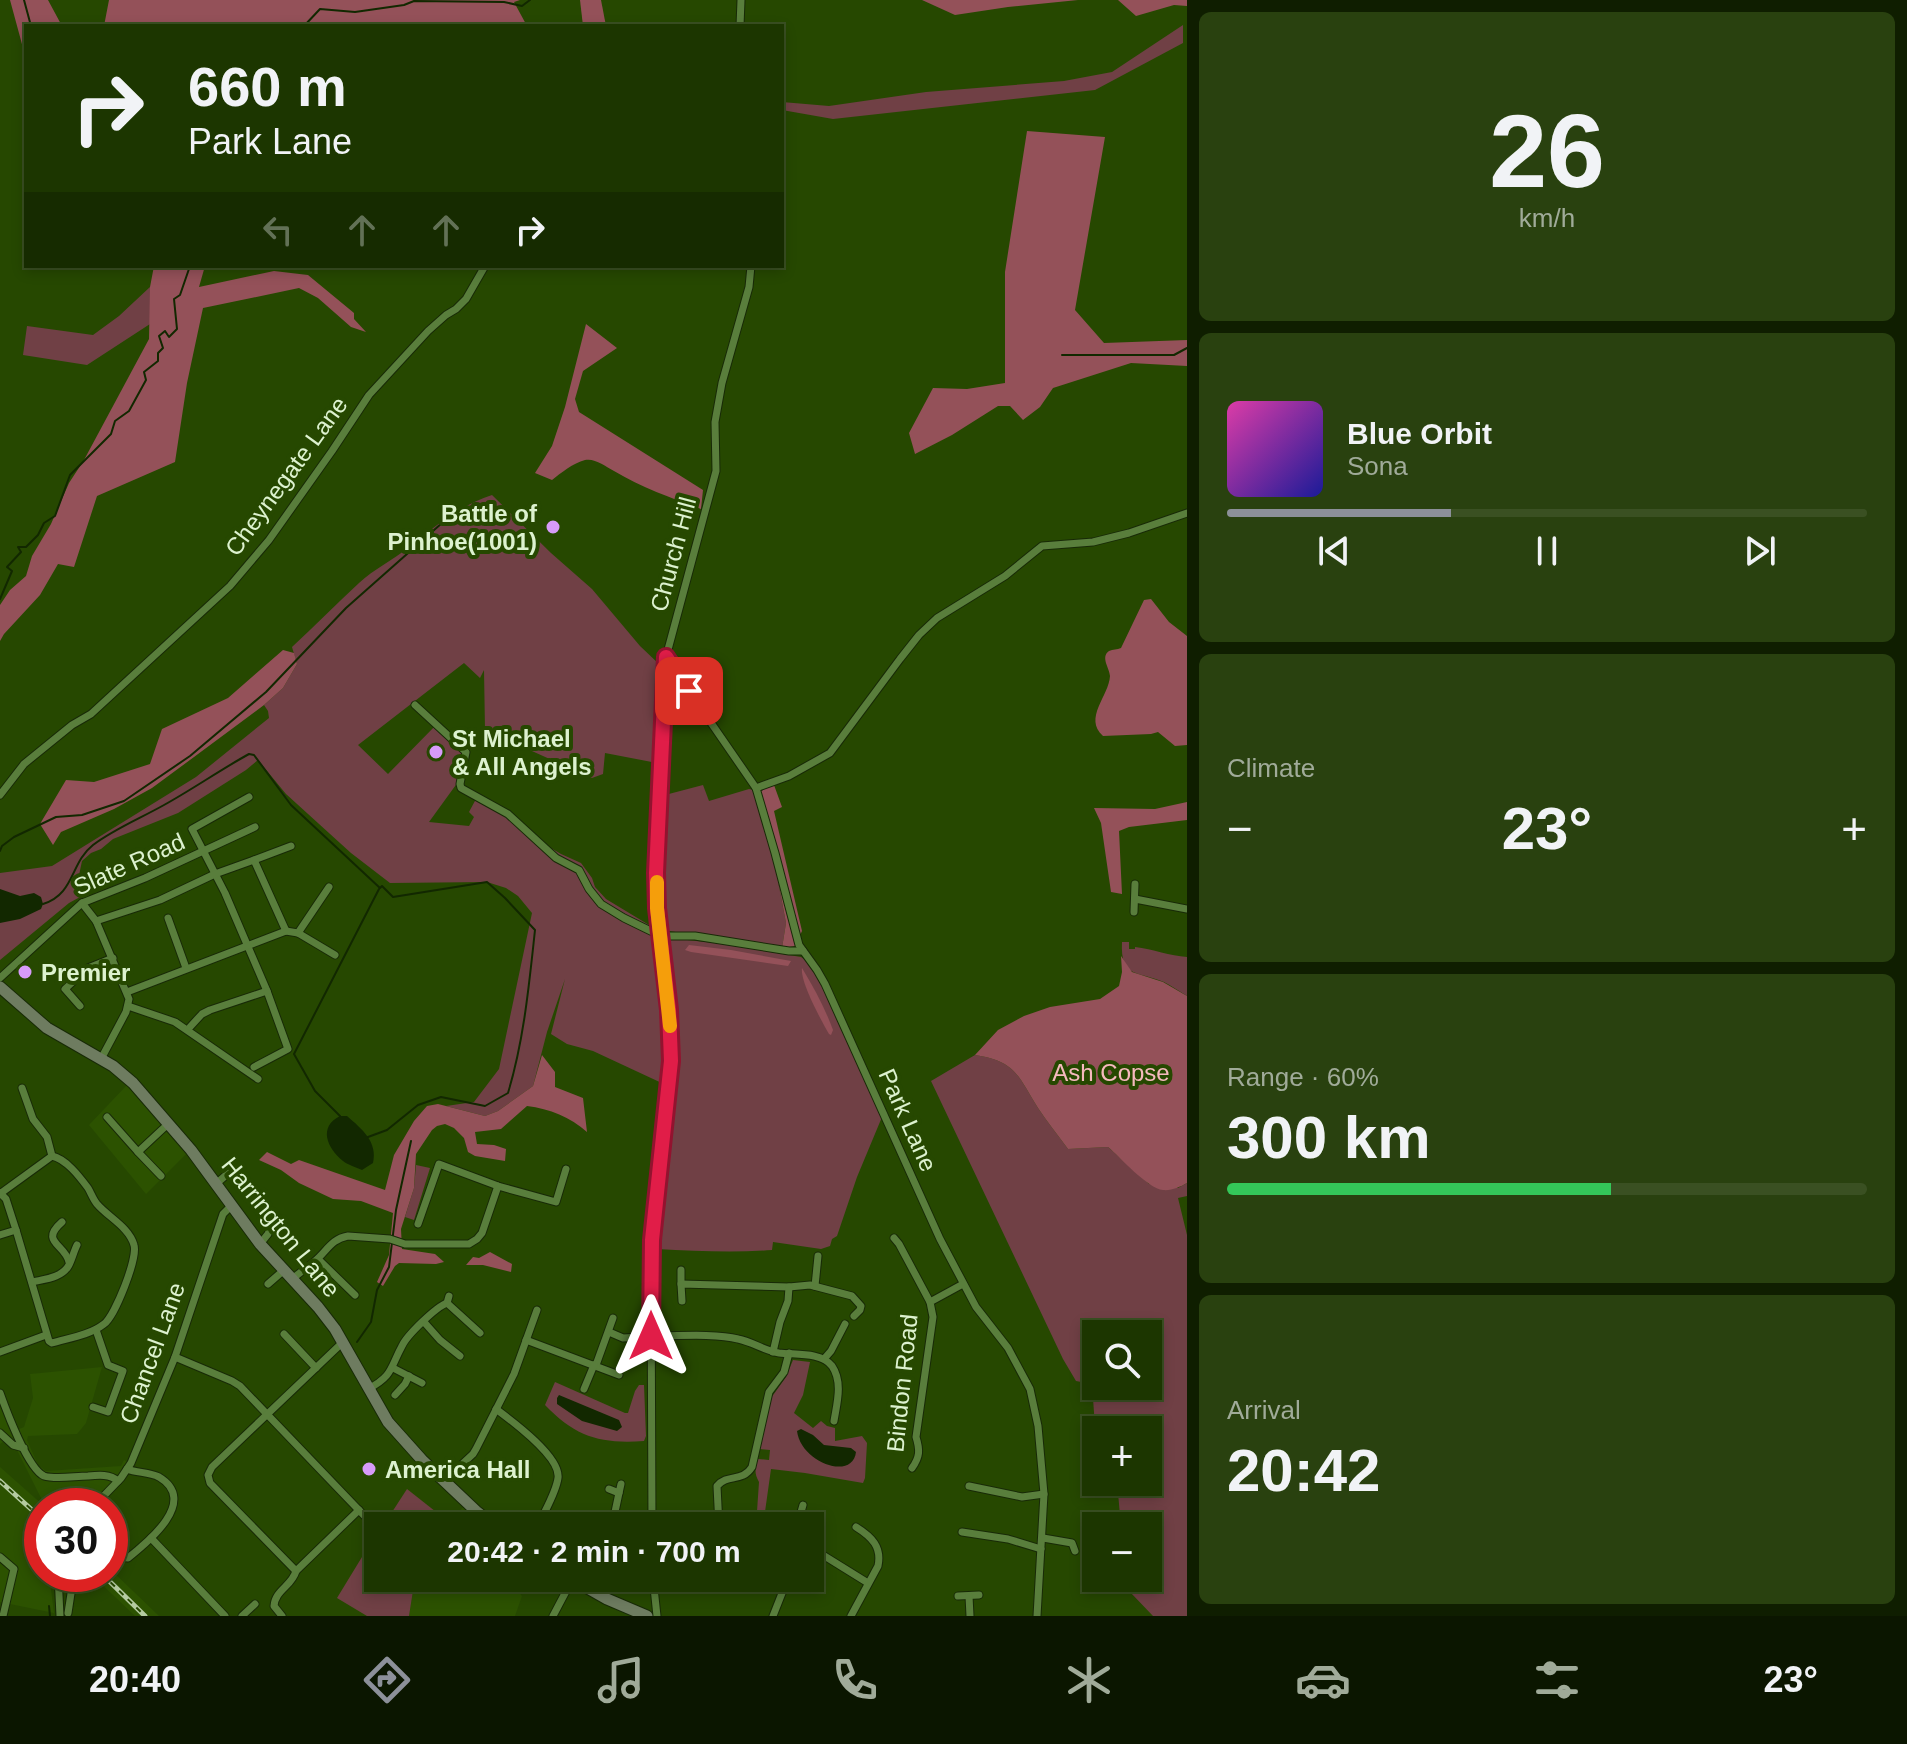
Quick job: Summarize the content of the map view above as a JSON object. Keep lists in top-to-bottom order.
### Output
{
  "streets": {
    "street": [
      "Cheynegate Lane",
      "Church Hill",
      "Slate Road",
      "Park Lane",
      "Harrington Lane",
      "Chancel Lane",
      "Bindon Road"
    ]
  },
  "crossings": [
    ["Church Hill", "Park Lane"],
    ["Park Lane", "Bindon Road"],
    ["Harrington Lane", "Chancel Lane"]
  ],
  "parks": ["Ash Copse"],
  "places": [
    "Battle of Pinhoe(1001)",
    "St Michael & All Angels",
    "Premier",
    "America Hall"
  ],
  "page": {
    "tile": [
      ["26", "km/h"],
      "Climate",
      ["Range · 60%", "300 km"],
      ["Arrival", "20:42"]
    ],
    "turn": ["660 m", "Park Lane"],
    "song": ["Blue Orbit", "Sona"],
    "heat": ["−", "23°", "+"],
    "map_buttons": ["+", "−"],
    "limit": "30",
    "trip": "20:42 · 2 min · 700 m",
    "tabs": ["20:40", "23°"]
  }
}
